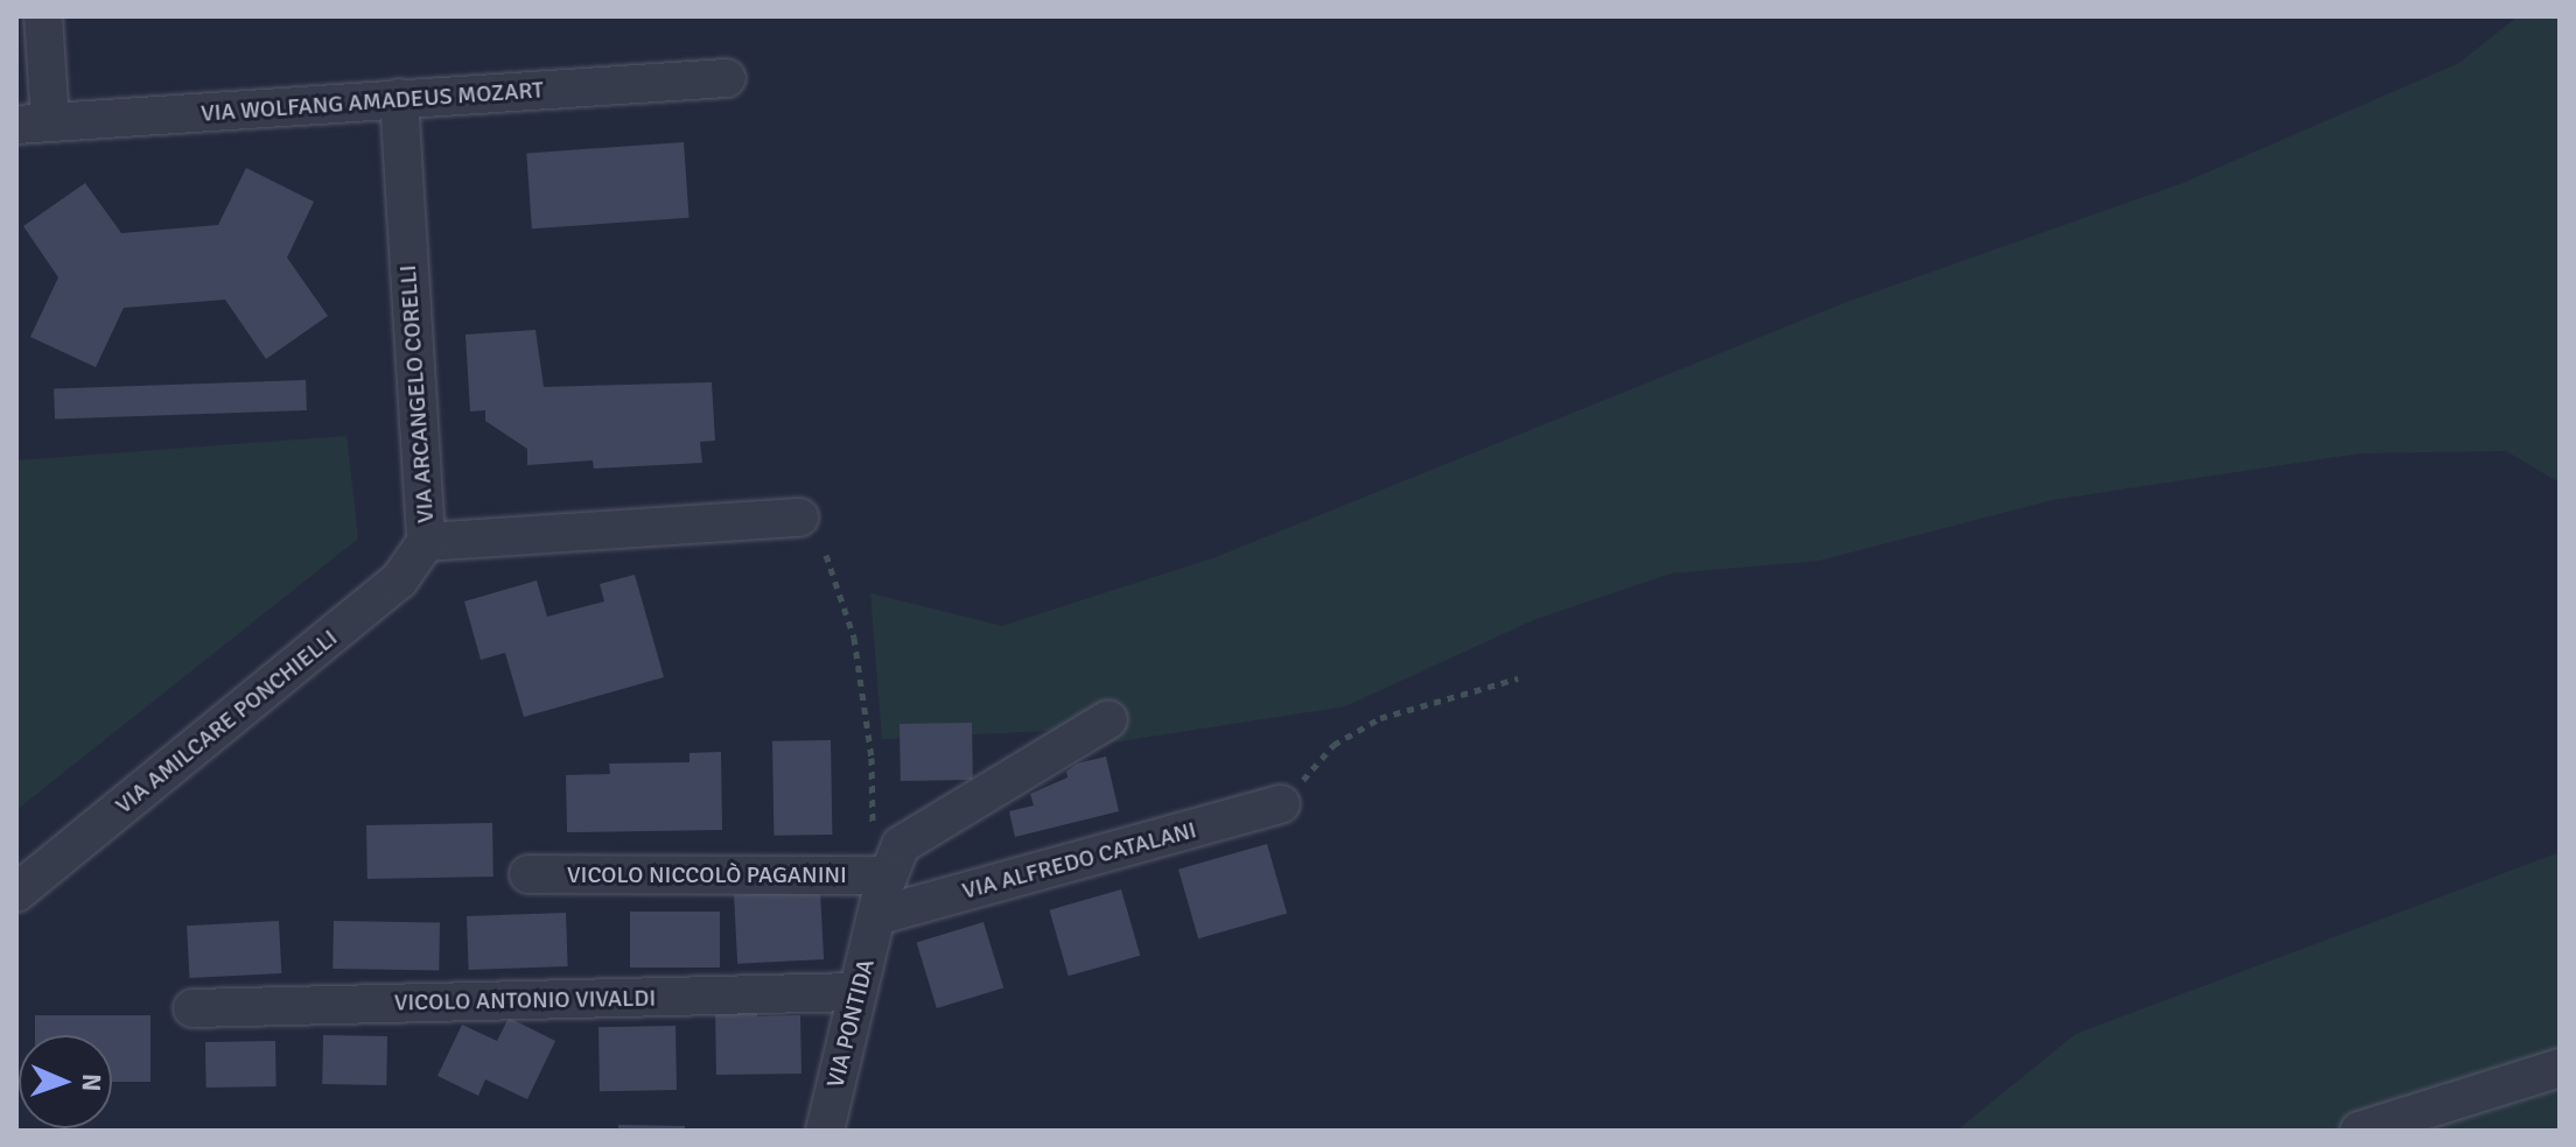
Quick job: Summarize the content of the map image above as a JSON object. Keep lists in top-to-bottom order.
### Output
{
  "streets": {
    "street": [
      "VIA WOLFANG AMADEUS MOZART",
      "VIA ARCANGELO CORELLI",
      "VIA AMILCARE PONCHIELLI",
      "VIA ALFREDO CATALANI",
      "VICOLO NICCOLÒ PAGANINI",
      "VICOLO ANTONIO VIVALDI",
      "VIA PONTIDA"
    ]
  },
  "crossings": [
    ["VIA WOLFANG AMADEUS MOZART", "VIA ARCANGELO CORELLI"],
    ["VIA ARCANGELO CORELLI", "VIA AMILCARE PONCHIELLI"],
    ["VIA ALFREDO CATALANI", "VIA PONTIDA"],
    ["VICOLO NICCOLÒ PAGANINI", "VIA PONTIDA"],
    ["VICOLO ANTONIO VIVALDI", "VIA PONTIDA"]
  ],
  "north": "right"
}
